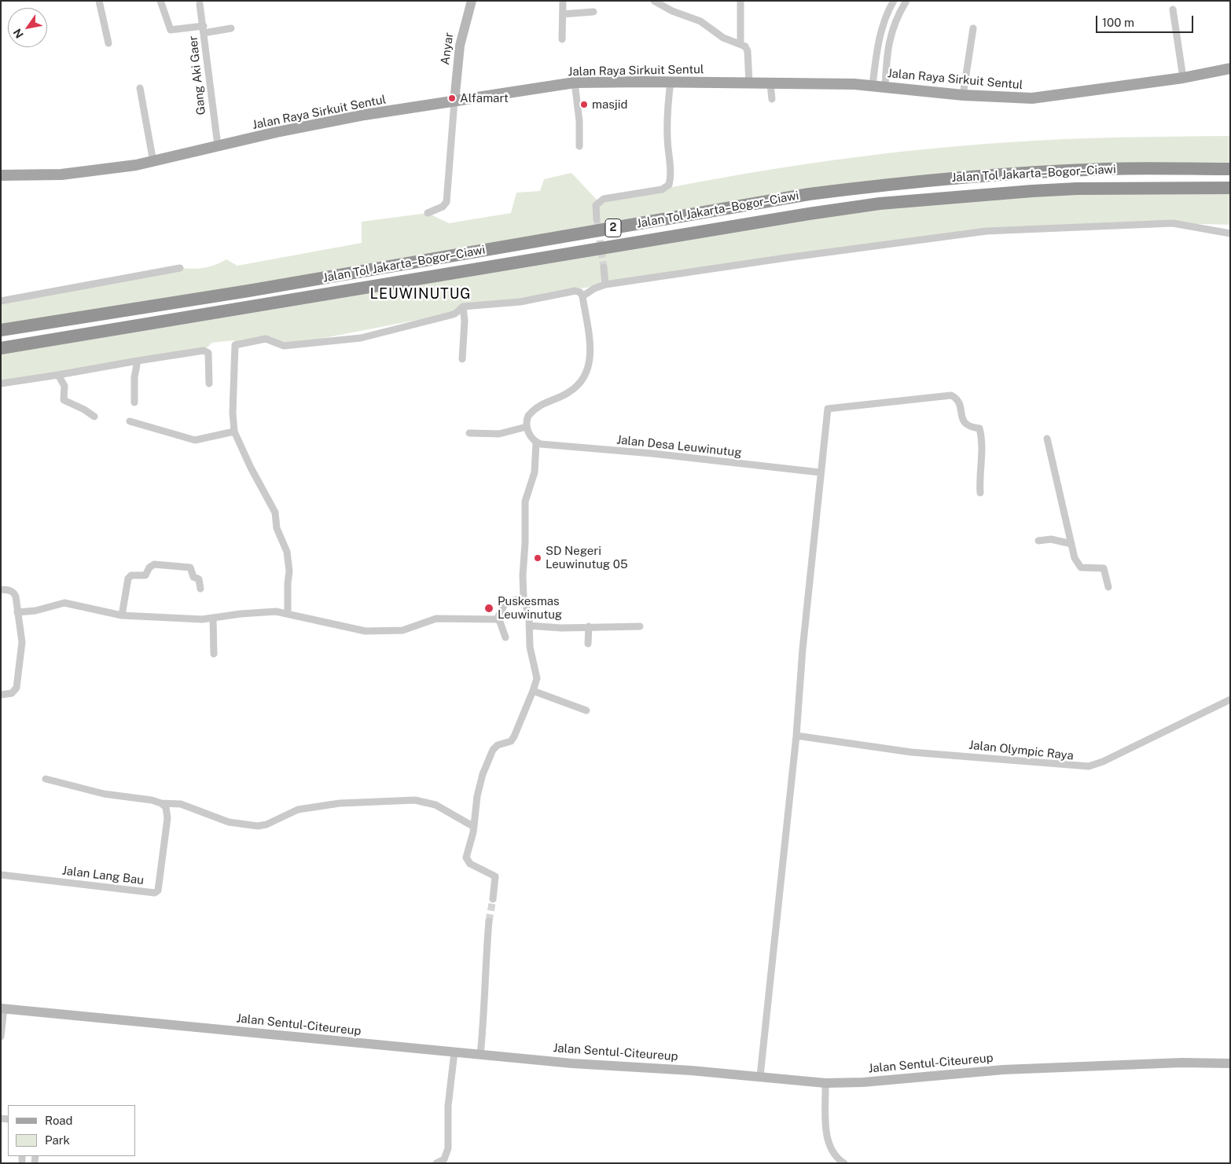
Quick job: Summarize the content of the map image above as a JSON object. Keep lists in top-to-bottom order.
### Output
{
  "streets": {
    "highway": ["Jalan Tol Jakarta–Bogor–Ciawi", "2"],
    "main road": ["Jalan Raya Sirkuit Sentul"],
    "street": [
      "Anyar",
      "Gang Aki Gaer",
      "Jalan Desa Leuwinutug",
      "Jalan Olympic Raya",
      "Jalan Lang Bau",
      "Jalan Sentul-Citeureup"
    ]
  },
  "crossings": [
    ["Anyar", "Jalan Raya Sirkuit Sentul"],
    ["Jalan Raya Sirkuit Sentul", "Gang Aki Gaer"]
  ],
  "districts": ["LEUWINUTUG"],
  "places": [
    "Alfamart",
    "masjid",
    "SD Negeri Leuwinutug 05",
    "Puskesmas Leuwinutug"
  ],
  "legend": ["Road", "Park"],
  "scale_bar": "100 m",
  "north": "bottom left"
}
